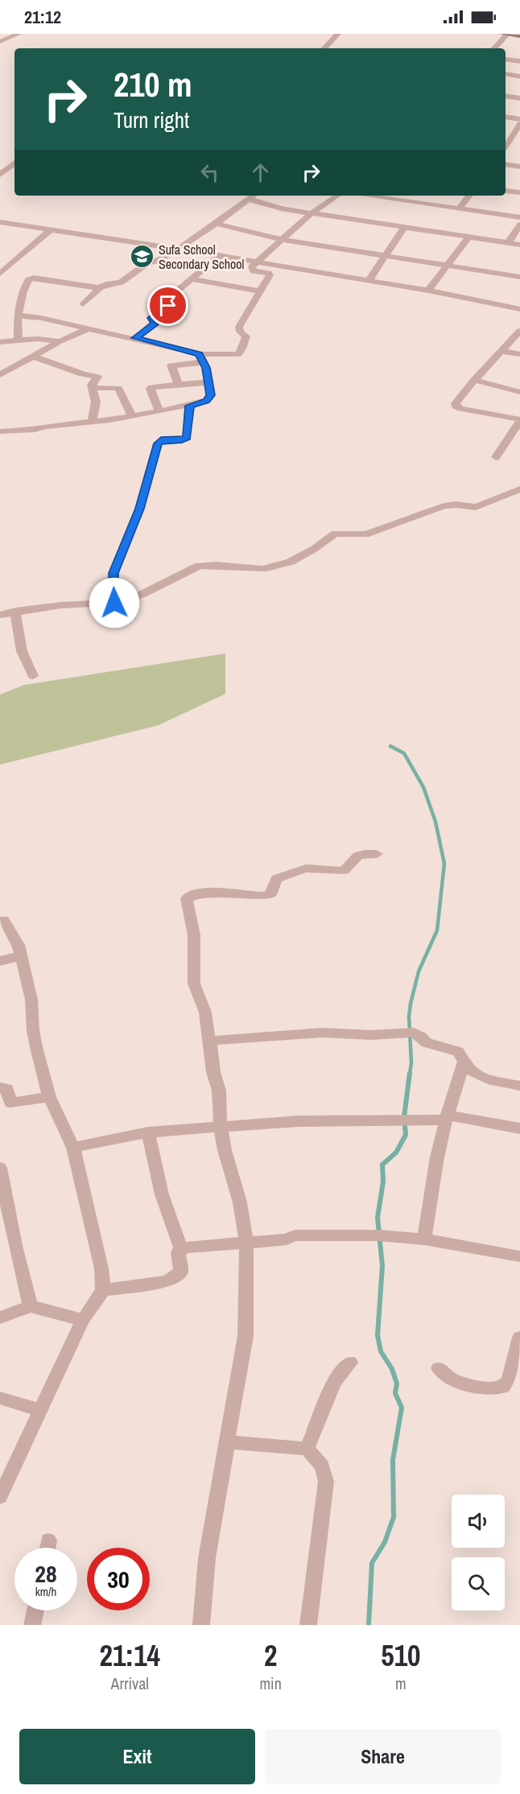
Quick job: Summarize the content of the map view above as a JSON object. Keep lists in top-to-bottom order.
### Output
{
  "places": {
    "school or university": ["Sufa School Secondary School"]
  },
  "page": {
    "status": "21:12",
    "turn": ["210 m", "Turn right"],
    "speed": "28 km/h",
    "limit": "30",
    "eta": [
      "21:14",
      "Arrival",
      "2",
      "min",
      "510",
      "m"
    ],
    "buttons": ["Exit", "Share"]
  }
}
